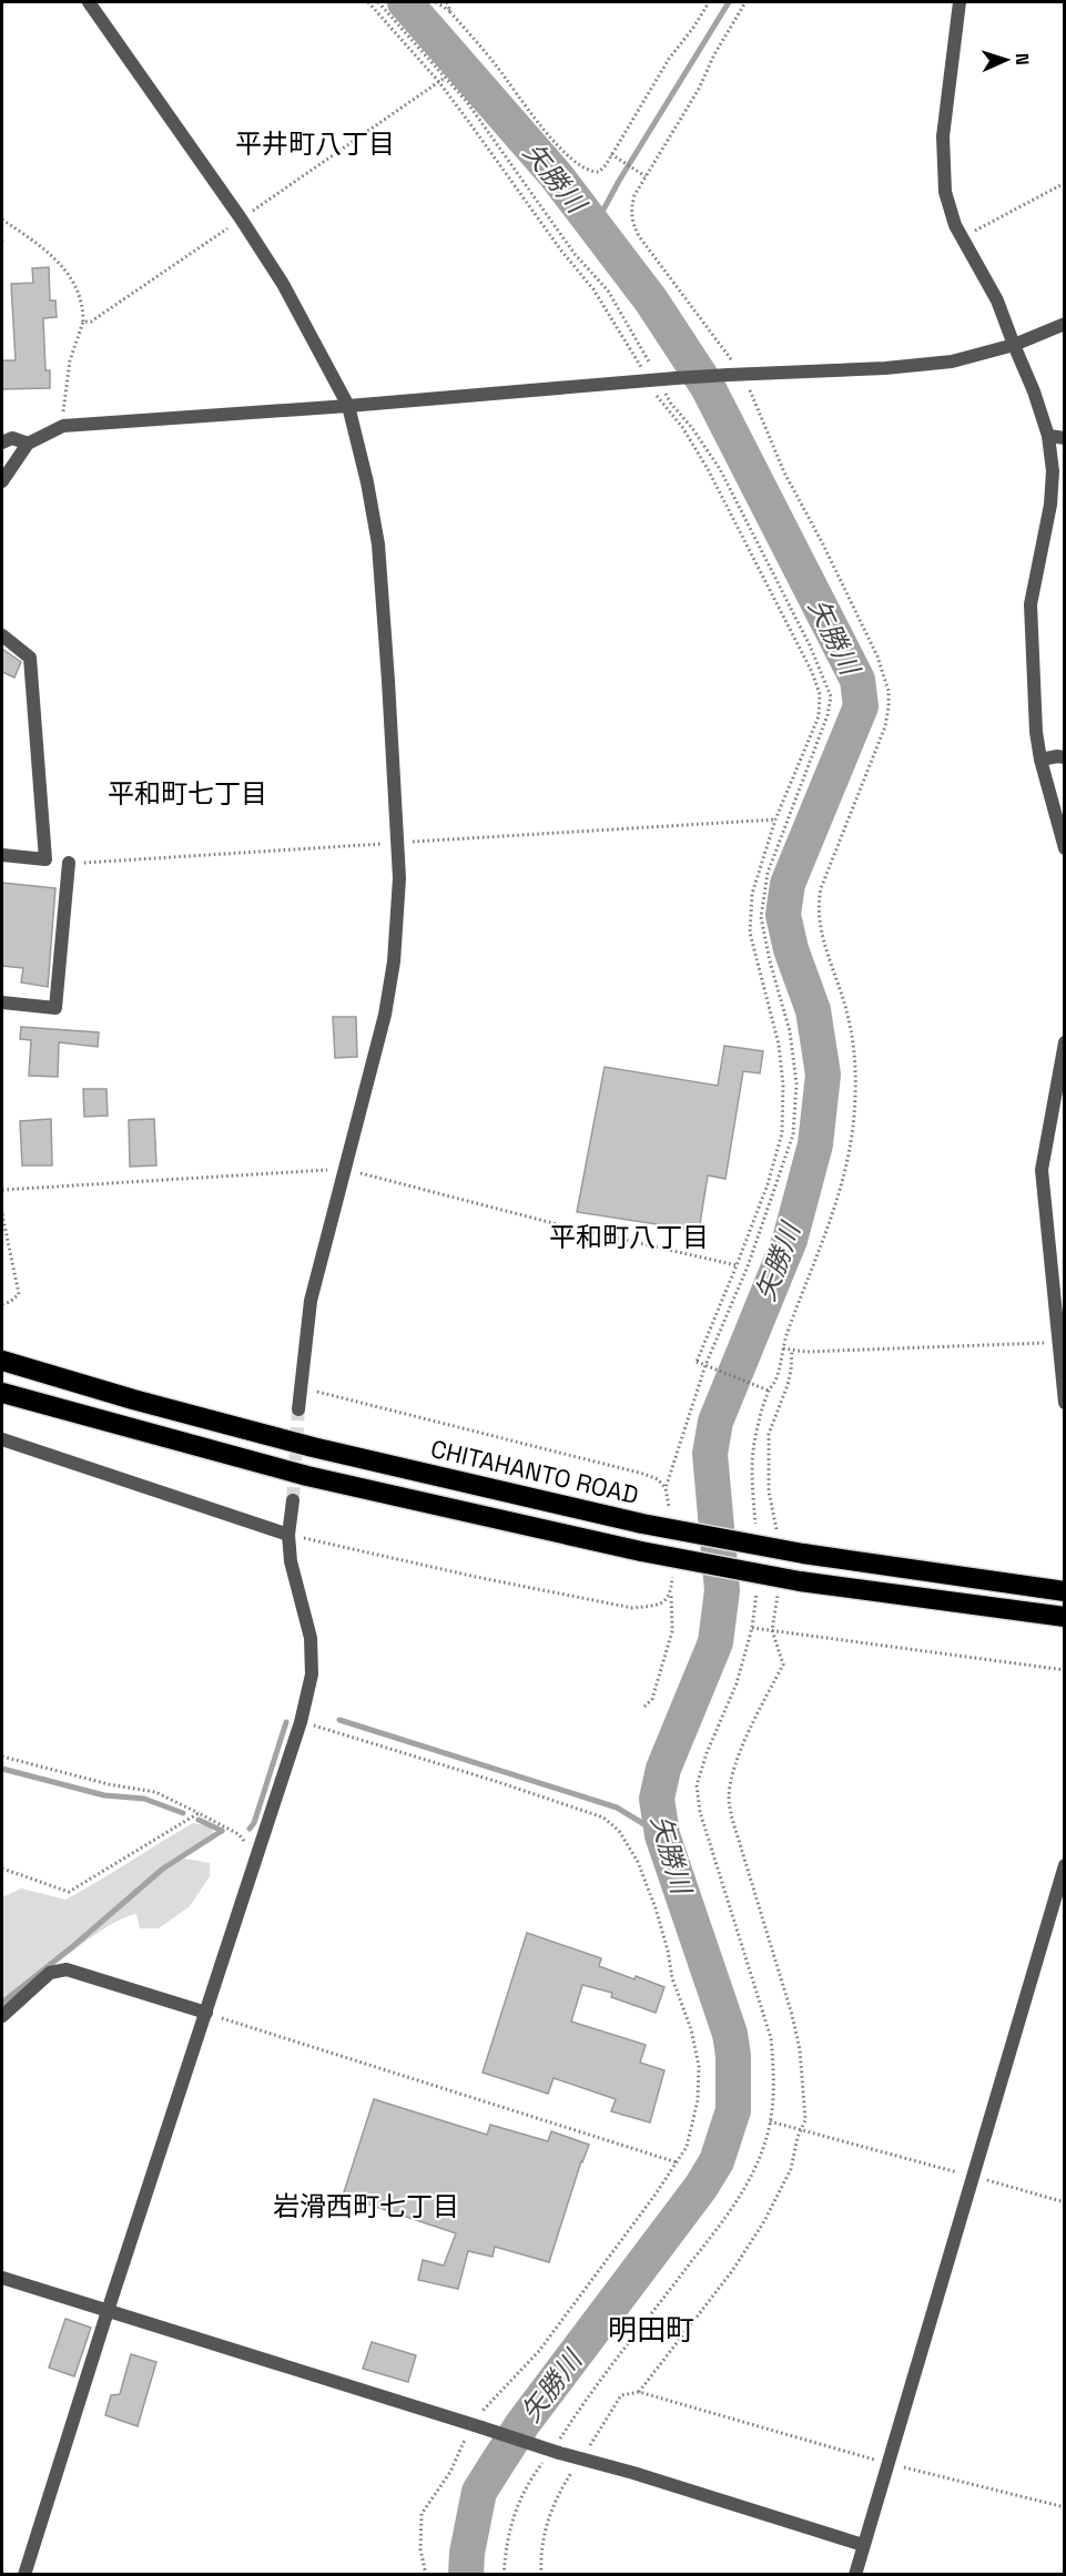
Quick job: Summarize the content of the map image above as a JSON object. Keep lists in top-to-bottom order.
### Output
{
  "streets": {
    "highway": ["CHITAHANTO ROAD"]
  },
  "districts": [
    "平井町八丁目",
    "平和町七丁目",
    "平和町八丁目",
    "岩滑西町七丁目",
    "明田町"
  ],
  "water": ["矢勝川"],
  "north": "right"
}
